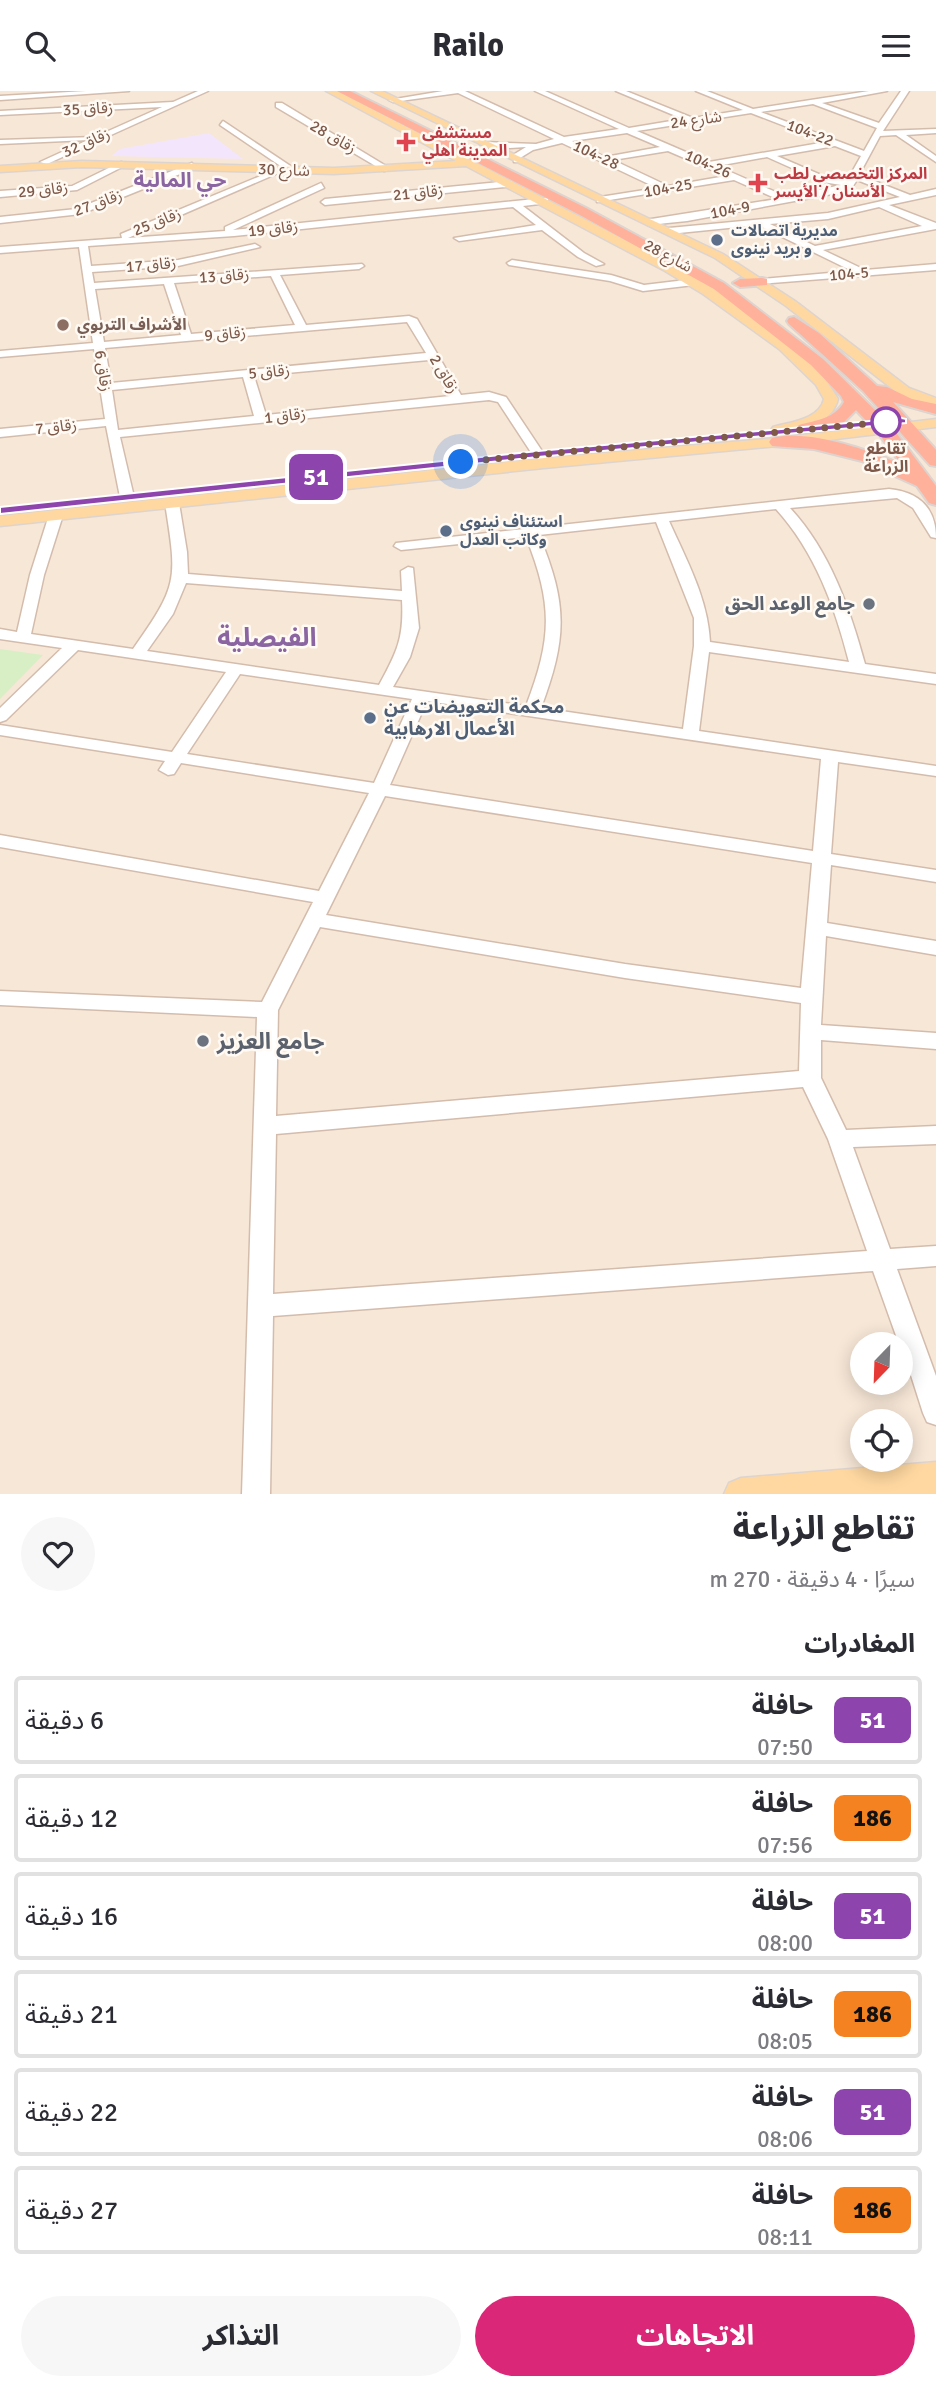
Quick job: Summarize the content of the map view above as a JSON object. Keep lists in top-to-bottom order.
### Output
{
  "streets": {
    "highway": ["شارع 28"],
    "main road": ["شارع 30"],
    "street": [
      "زقاق 35",
      "شارع 24",
      "104-22",
      "زقاق 28",
      "زقاق 32",
      "104-28",
      "104-26",
      "104-25",
      "زقاق 29",
      "زقاق 21",
      "زقاق 27",
      "104-9",
      "زقاق 25",
      "زقاق 19",
      "زقاق 17",
      "104-5",
      "زقاق 13",
      "زقاق 9",
      "زقاق 6",
      "زقاق 5",
      "زقاق 2",
      "زقاق 1",
      "زقاق 7"
    ]
  },
  "crossings": [
    ["زقاق 35", "زقاق 32"],
    ["شارع 24", "104-22"],
    ["شارع 24", "104-28"],
    ["شارع 24", "104-26"],
    ["زقاق 28", "شارع 30"],
    ["زقاق 32", "شارع 30"],
    ["104-28", "104-25"],
    ["104-26", "104-25"],
    ["104-26", "104-9"],
    ["شارع 30", "زقاق 29"],
    ["شارع 30", "زقاق 27"],
    ["شارع 30", "زقاق 25"],
    ["104-25", "شارع 28"],
    ["زقاق 21", "شارع 28"],
    ["زقاق 25", "زقاق 19"],
    ["زقاق 19", "زقاق 6"],
    ["زقاق 17", "زقاق 6"],
    ["زقاق 13", "زقاق 6"],
    ["زقاق 9", "زقاق 6"],
    ["زقاق 9", "زقاق 2"],
    ["زقاق 6", "زقاق 5"],
    ["زقاق 6", "زقاق 1"],
    ["زقاق 6", "زقاق 7"],
    ["زقاق 5", "زقاق 2"],
    ["زقاق 2", "زقاق 1"],
    ["زقاق 1", "زقاق 7"]
  ],
  "districts": ["حي المالية", "الفيصلية"],
  "places": {
    "health": ["مستشفى المدينة اهلي", "المركز التخصصي لطب الأسنان / الأيسر"],
    "other": [
      "مديرية اتصالات و بريد نينوى",
      "الأشراف التربوي",
      "تقاطع الزراعة",
      "استئناف نينوى وكاتب العدل",
      "جامع الوعد الحق",
      "محكمة التعويضات عن الأعمال الارهابية",
      "جامع العزيز"
    ]
  },
  "lines": ["bus line 51"],
  "north": "bottom left",
  "page": {
    "header": "Railo",
    "on_map": "51",
    "heading": [
      ["تقاطع الزراعة", "سيرًا · 4 دقيقة · 270 m"],
      "المغادرات"
    ],
    "list": [
      {
        "mark": "51",
        "name": "حافلة",
        "note": "07:50",
        "value": "6 دقيقة"
      },
      {
        "mark": "186",
        "name": "حافلة",
        "note": "07:56",
        "value": "12 دقيقة"
      },
      {
        "mark": "51",
        "name": "حافلة",
        "note": "08:00",
        "value": "16 دقيقة"
      },
      {
        "mark": "186",
        "name": "حافلة",
        "note": "08:05",
        "value": "21 دقيقة"
      },
      {
        "mark": "51",
        "name": "حافلة",
        "note": "08:06",
        "value": "22 دقيقة"
      },
      {
        "mark": "186",
        "name": "حافلة",
        "note": "08:11",
        "value": "27 دقيقة"
      }
    ],
    "buttons": ["الاتجاهات", "التذاكر"]
  }
}
